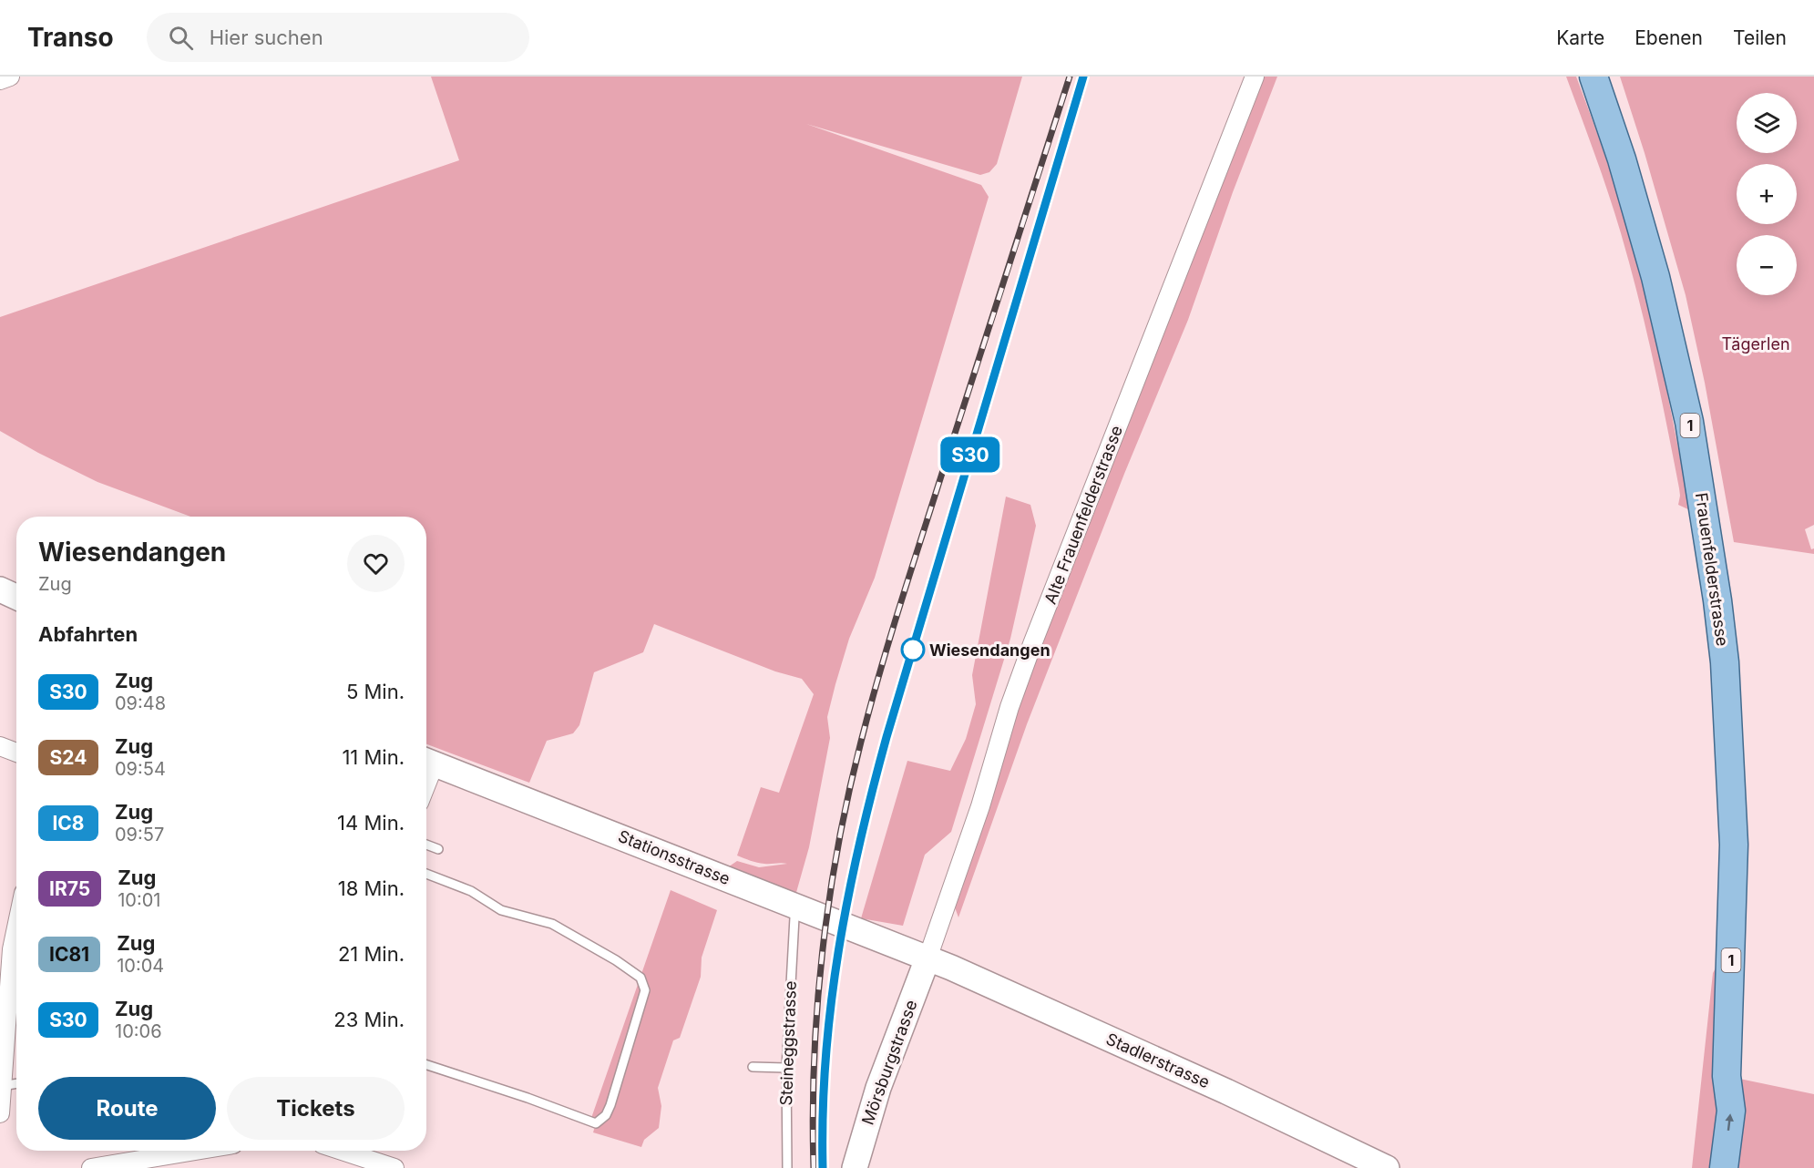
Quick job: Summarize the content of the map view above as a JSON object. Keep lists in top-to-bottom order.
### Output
{
  "streets": {
    "main road": [
      "1",
      "Frauenfelderstrasse",
      "Stationsstrasse",
      "Stadlerstrasse",
      "Mörsburgstrasse"
    ],
    "street": ["Alte Frauenfelderstrasse"],
    "lane": ["Steineggstrasse"]
  },
  "crossings": [
    ["Alte Frauenfelderstrasse", "Stationsstrasse"],
    ["Alte Frauenfelderstrasse", "Stadlerstrasse"],
    ["Alte Frauenfelderstrasse", "Mörsburgstrasse"],
    ["Stationsstrasse", "Stadlerstrasse"],
    ["Stationsstrasse", "Mörsburgstrasse"],
    ["Stadlerstrasse", "Mörsburgstrasse"]
  ],
  "parks": ["Tägerlen"],
  "places": ["Wiesendangen"],
  "page": {
    "header": "Transo",
    "search": "Hier suchen",
    "nav": ["Karte", "Ebenen", "Teilen"],
    "on_map": "S30",
    "map_buttons": ["+", "−"],
    "heading": [
      ["Wiesendangen", "Zug"],
      "Abfahrten"
    ],
    "list": [
      {
        "mark": "S30",
        "name": "Zug",
        "note": "09:48",
        "value": "5 Min."
      },
      {
        "mark": "S24",
        "name": "Zug",
        "note": "09:54",
        "value": "11 Min."
      },
      {
        "mark": "IC8",
        "name": "Zug",
        "note": "09:57",
        "value": "14 Min."
      },
      {
        "mark": "IR75",
        "name": "Zug",
        "note": "10:01",
        "value": "18 Min."
      },
      {
        "mark": "IC81",
        "name": "Zug",
        "note": "10:04",
        "value": "21 Min."
      },
      {
        "mark": "S30",
        "name": "Zug",
        "note": "10:06",
        "value": "23 Min."
      }
    ],
    "buttons": ["Route", "Tickets"]
  }
}
